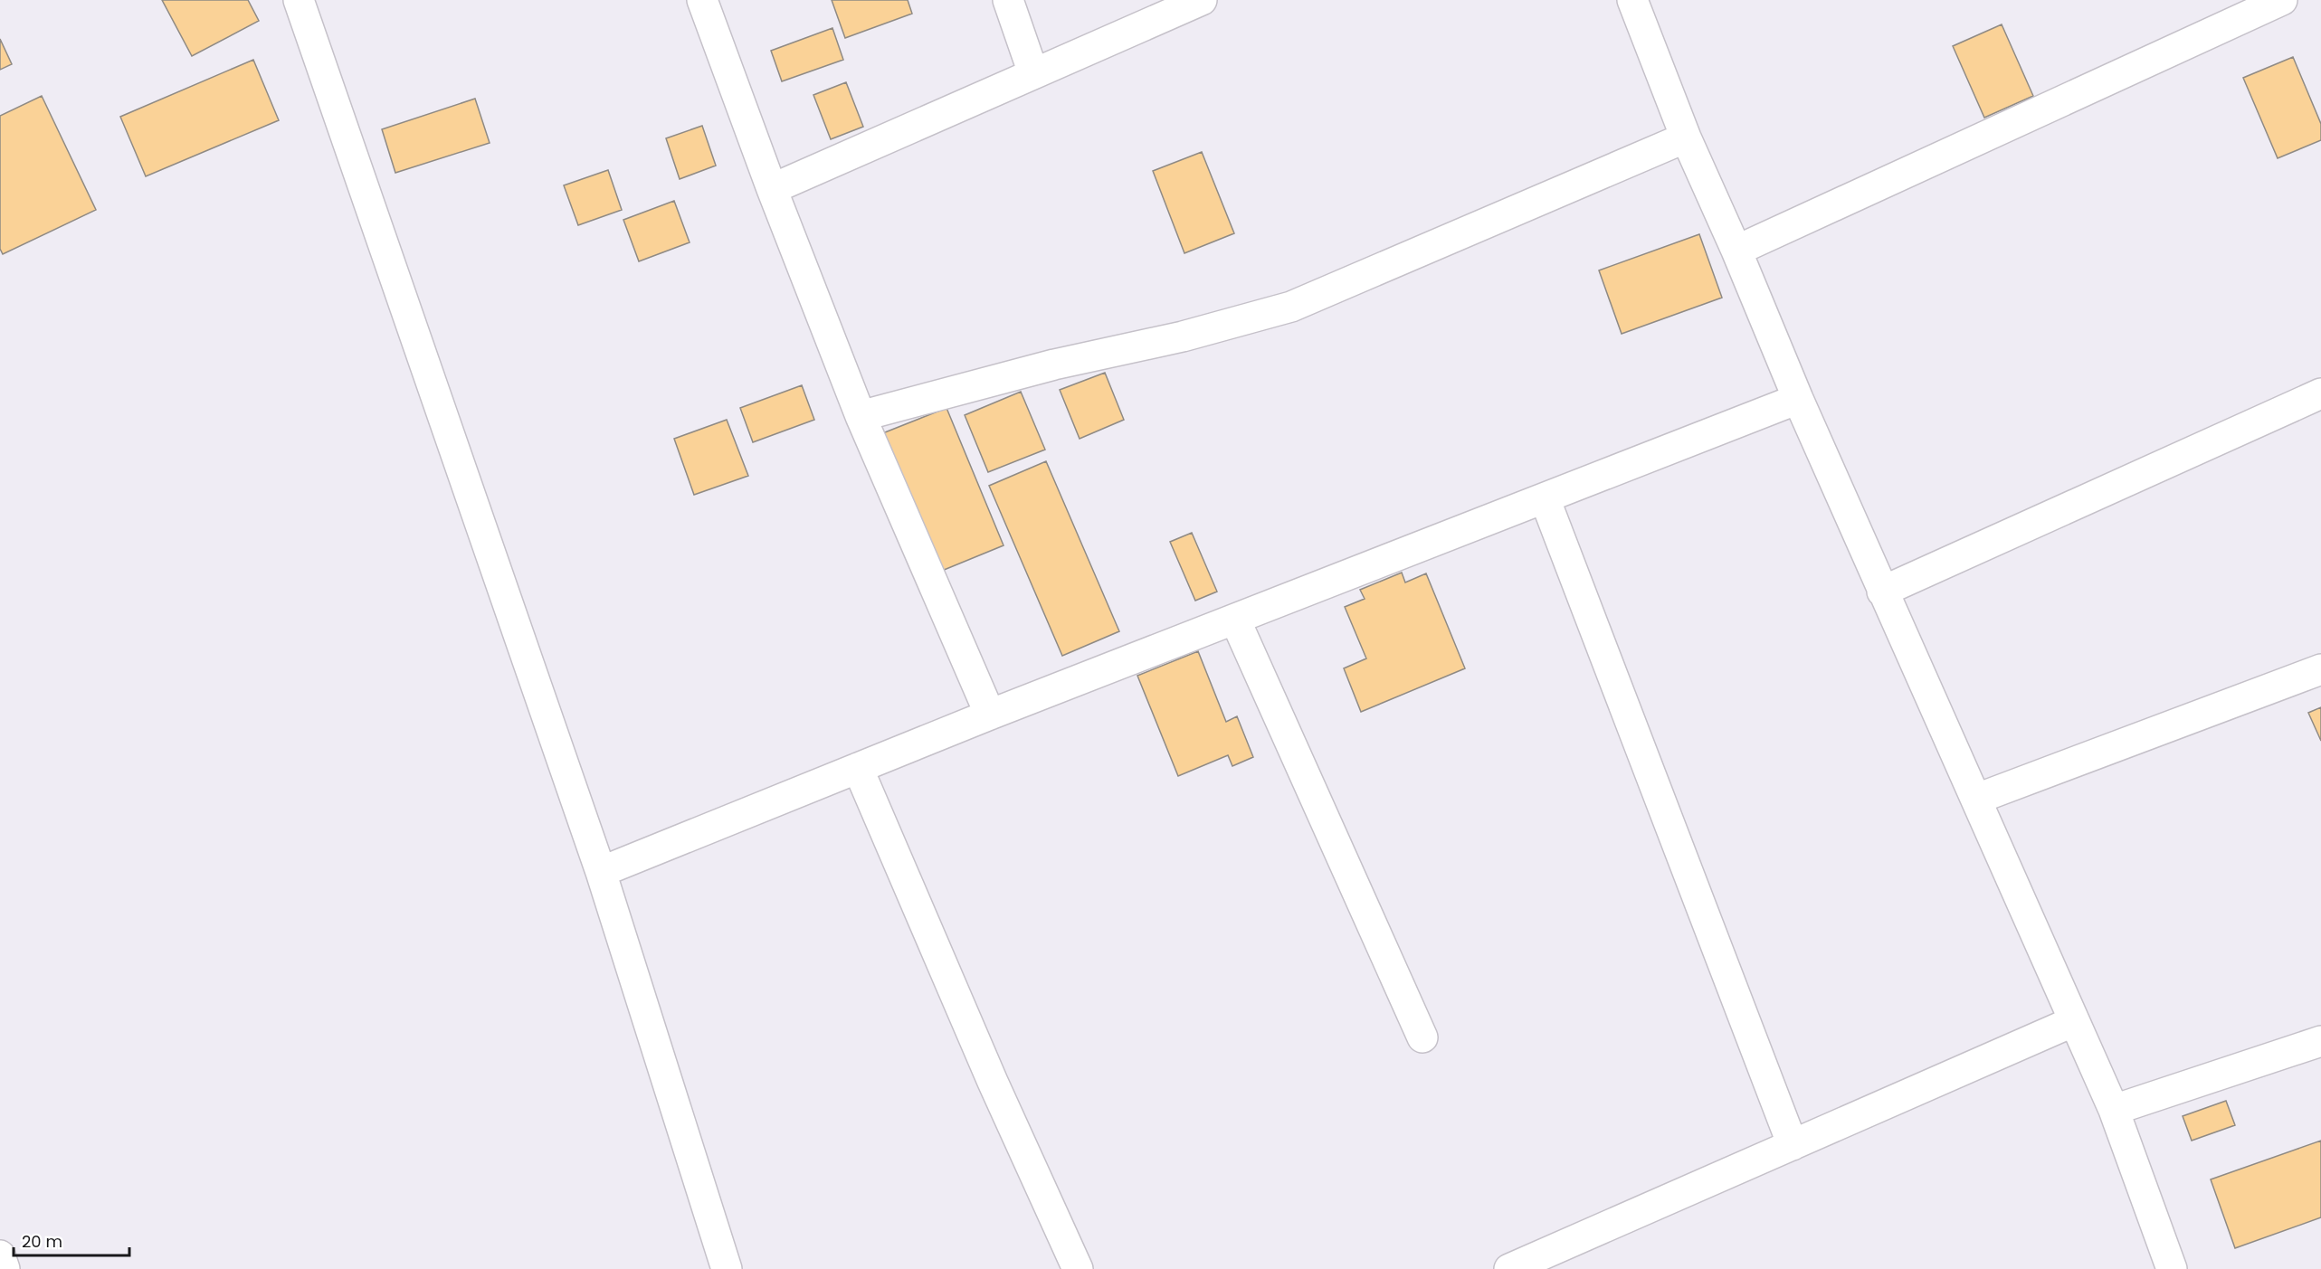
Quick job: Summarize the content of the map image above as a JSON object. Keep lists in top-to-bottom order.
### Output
{
  "scale_bar": "20 m"
}
